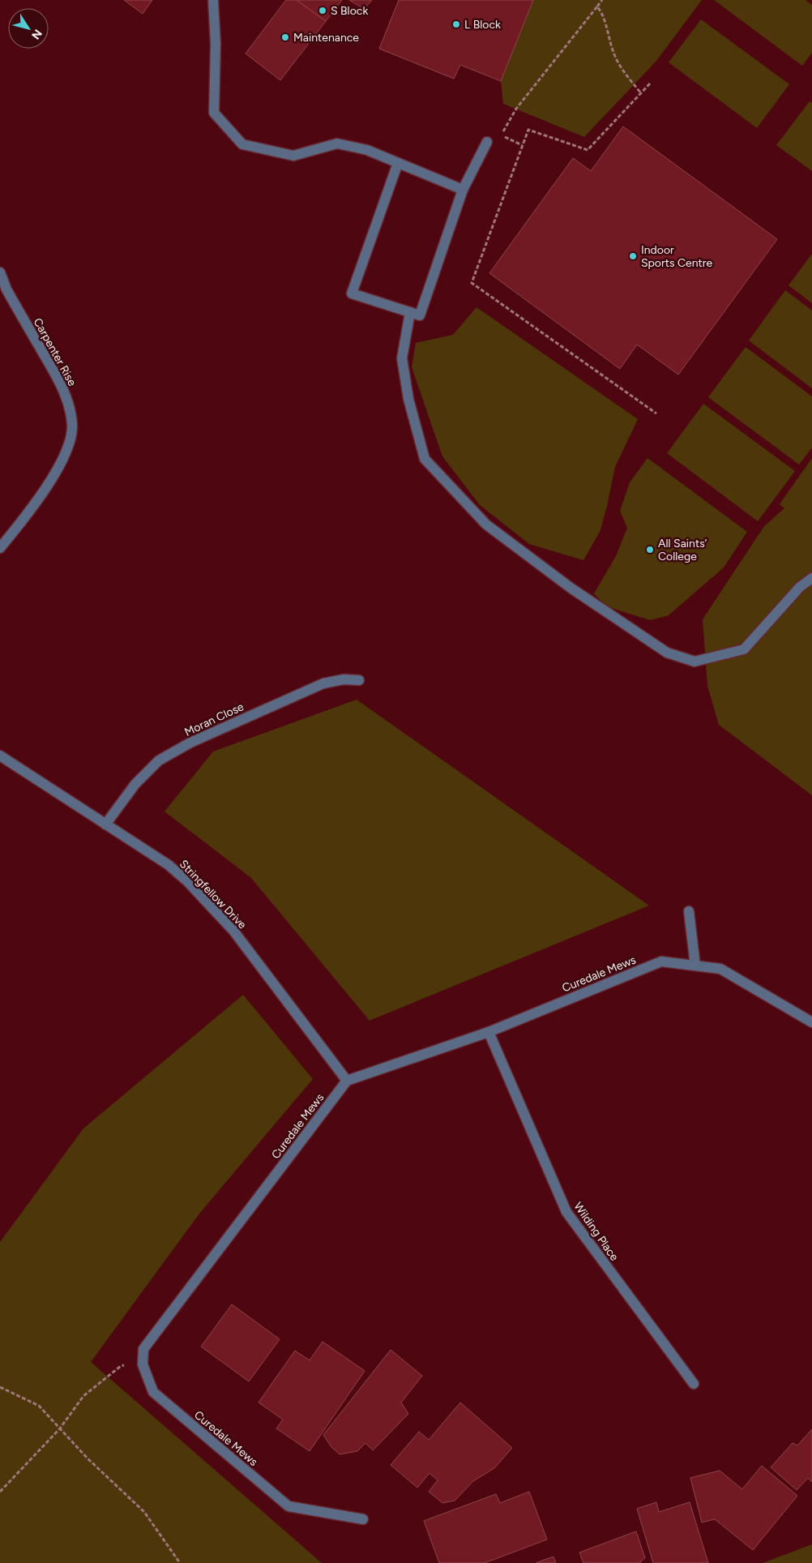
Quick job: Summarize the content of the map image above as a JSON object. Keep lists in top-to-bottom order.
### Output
{
  "streets": {
    "street": [
      "Carpenter Rise",
      "Moran Close",
      "Stringfellow Drive",
      "Curedale Mews",
      "Wilding Place"
    ]
  },
  "crossings": [
    ["Moran Close", "Stringfellow Drive"],
    ["Stringfellow Drive", "Curedale Mews"],
    ["Curedale Mews", "Wilding Place"]
  ],
  "places": [
    "S Block",
    "L Block",
    "Maintenance",
    "Indoor Sports Centre",
    "All Saints’ College"
  ],
  "north": "bottom right"
}
